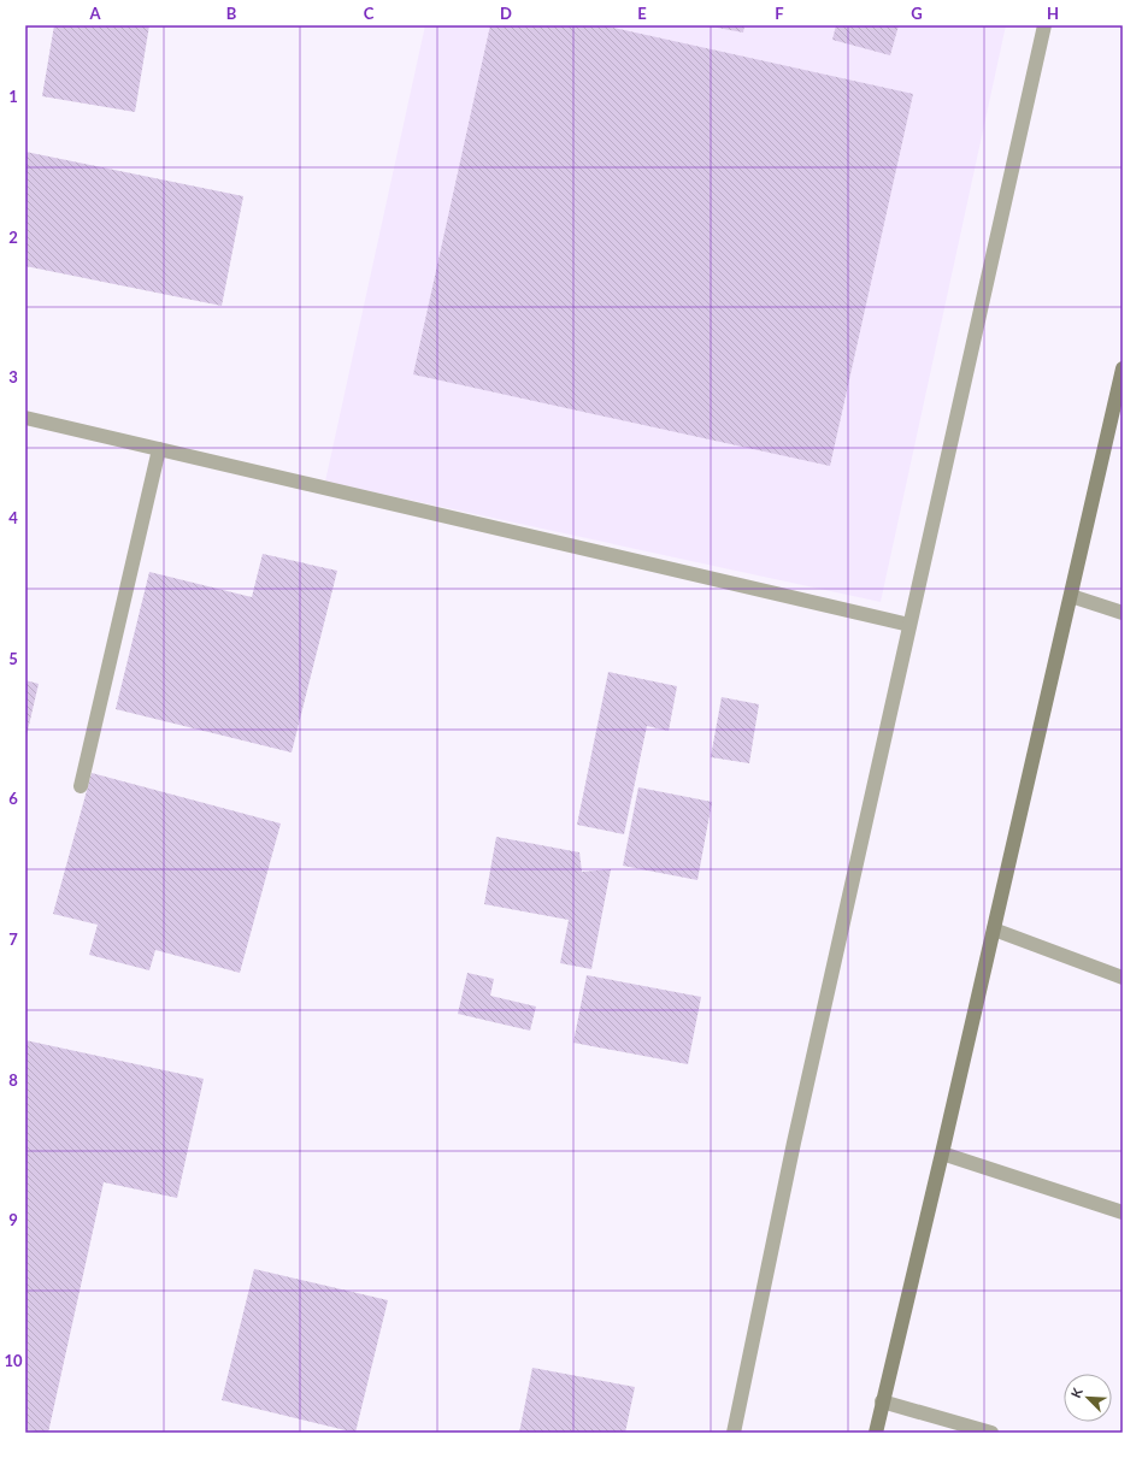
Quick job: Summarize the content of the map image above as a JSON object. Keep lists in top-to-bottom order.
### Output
{
  "north": "top left",
  "grid": {
    "columns": [
      "A",
      "B",
      "C",
      "D",
      "E",
      "F",
      "G",
      "H"
    ],
    "rows": [
      "1",
      "2",
      "3",
      "4",
      "5",
      "6",
      "7",
      "8",
      "9",
      "10"
    ]
  }
}
